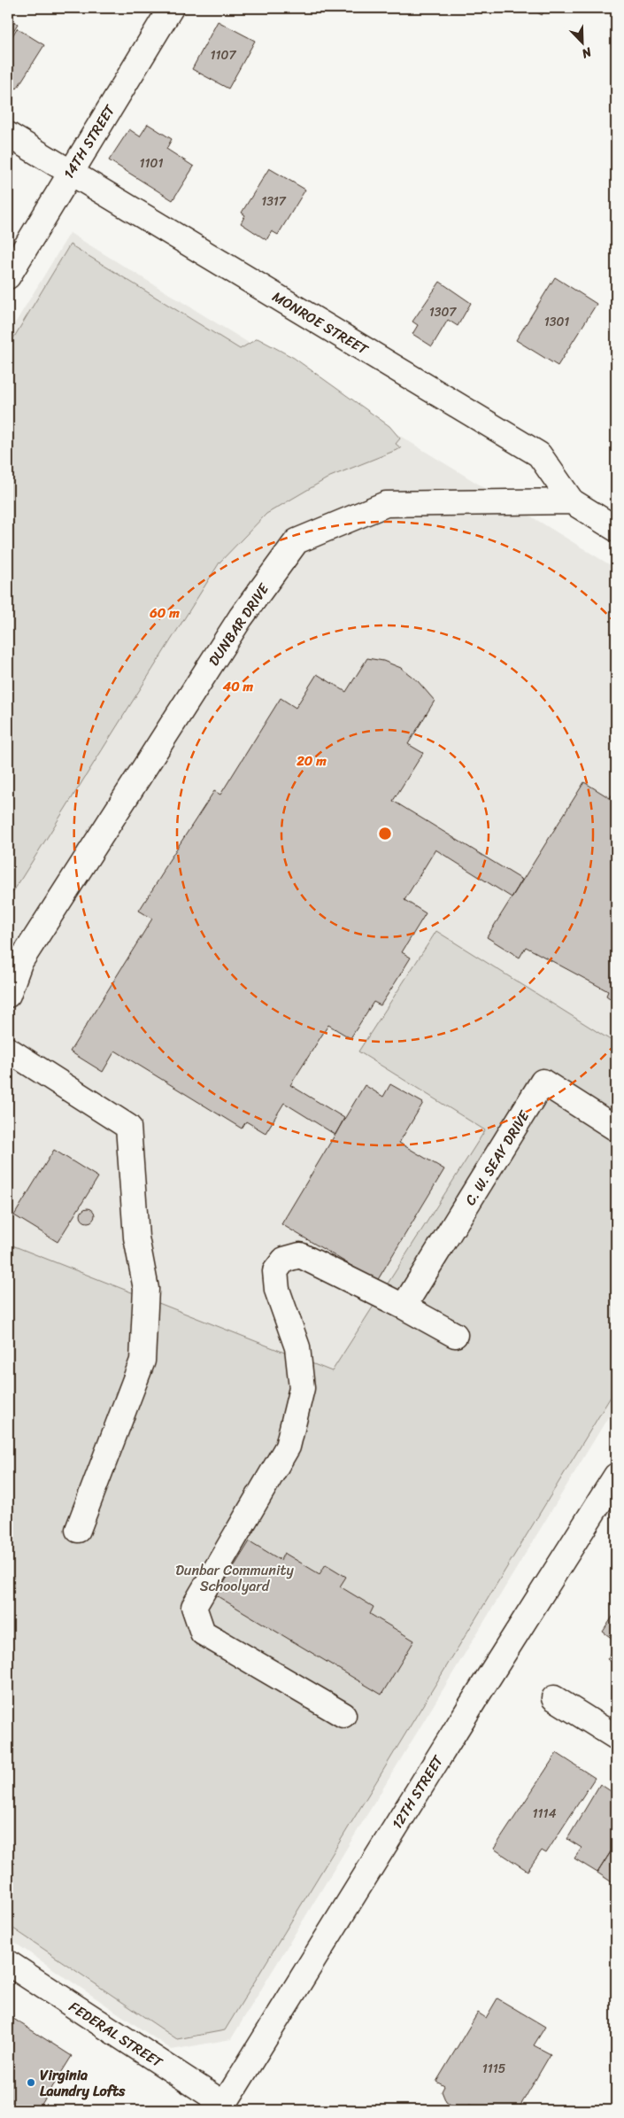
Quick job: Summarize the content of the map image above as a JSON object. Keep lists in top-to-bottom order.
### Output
{
  "streets": {
    "street": [
      "14TH STREET",
      "MONROE STREET",
      "DUNBAR DRIVE",
      "C. W. SEAY DRIVE",
      "12TH STREET",
      "FEDERAL STREET"
    ]
  },
  "crossings": [
    ["14TH STREET", "MONROE STREET"],
    ["MONROE STREET", "DUNBAR DRIVE"],
    ["12TH STREET", "FEDERAL STREET"]
  ],
  "parks": ["Dunbar Community Schoolyard"],
  "places": ["Virginia Laundry Lofts"],
  "house_numbers": [
    "1107",
    "1101",
    "1317",
    "1307",
    "1301",
    "1114",
    "1115"
  ],
  "north": "bottom right",
  "rings": ["60 m", "40 m", "20 m"]
}
